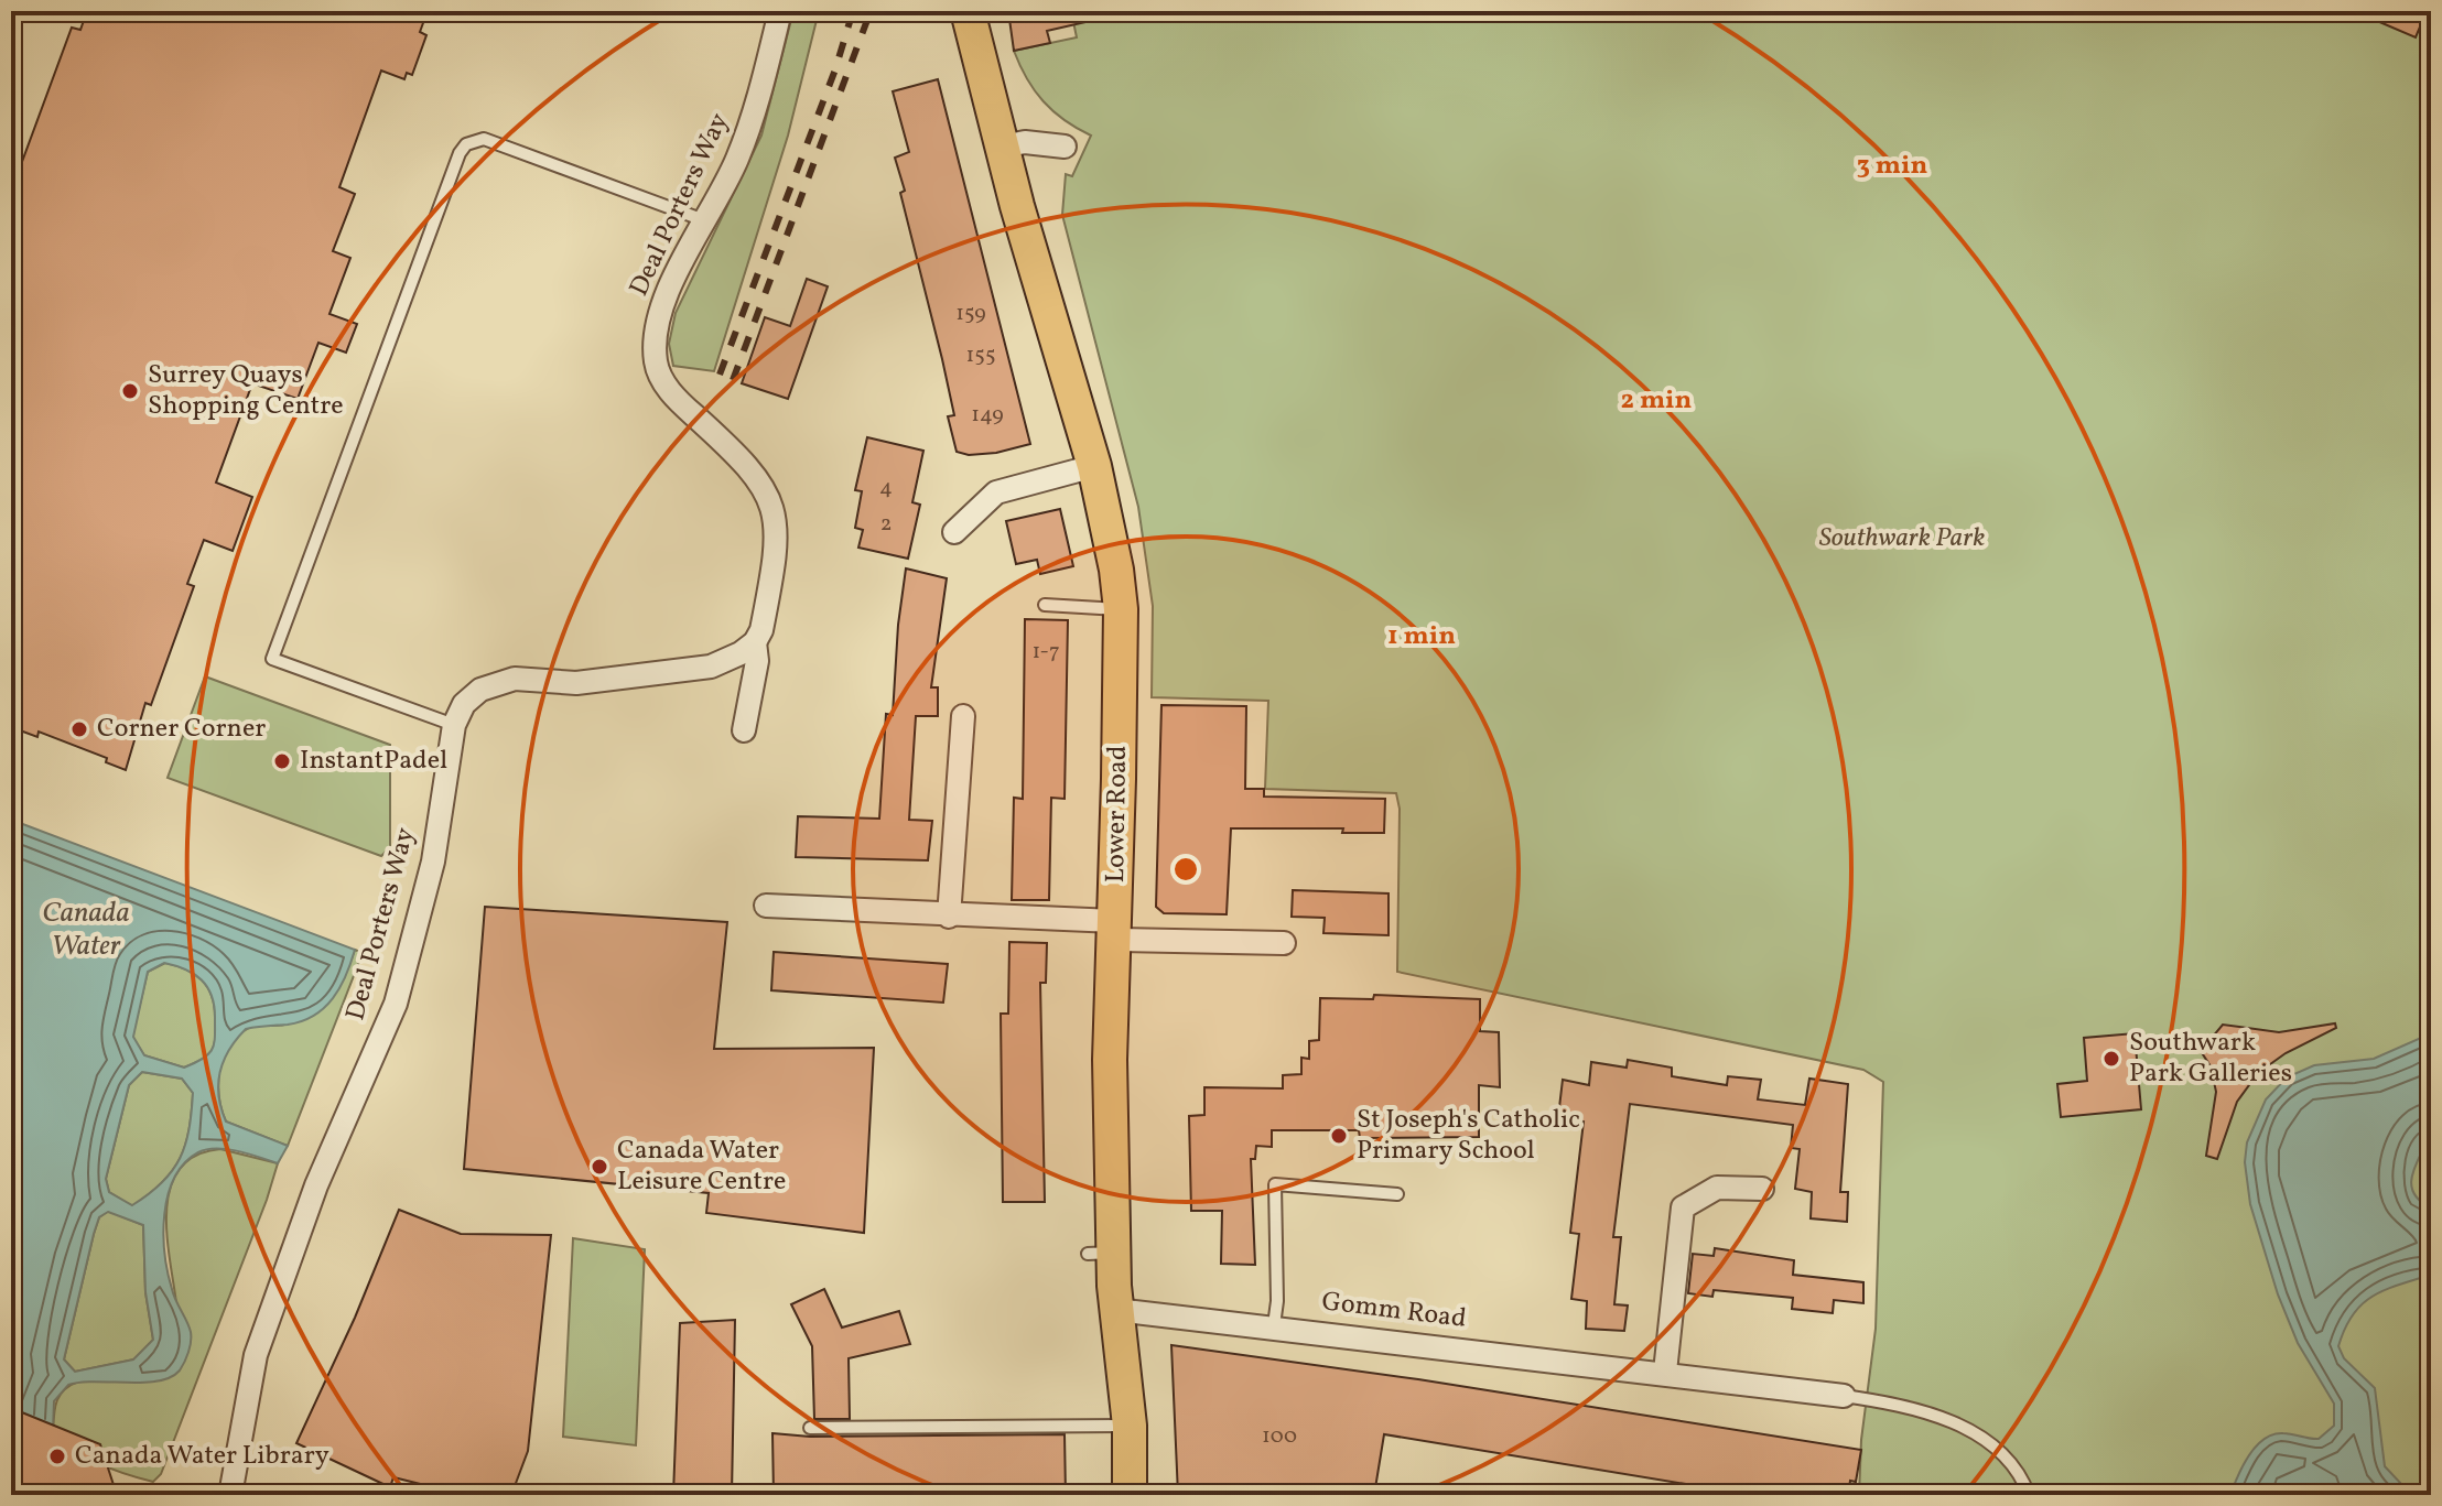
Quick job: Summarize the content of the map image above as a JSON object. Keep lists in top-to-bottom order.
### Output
{
  "streets": {
    "main road": ["Lower Road"],
    "street": ["Deal Porters Way", "Gomm Road"]
  },
  "crossings": [
    ["Lower Road", "Gomm Road"]
  ],
  "water": ["Canada Water"],
  "parks": ["Southwark Park"],
  "places": [
    "Surrey Quays Shopping Centre",
    "Corner Corner",
    "InstantPadel",
    "Southwark Park Galleries",
    "St Joseph's Catholic Primary School",
    "Canada Water Leisure Centre",
    "Canada Water Library"
  ],
  "house_numbers": [
    "159",
    "155",
    "149",
    "4",
    "2",
    "1-7",
    "100"
  ],
  "rings": ["3 min", "2 min", "1 min"]
}
